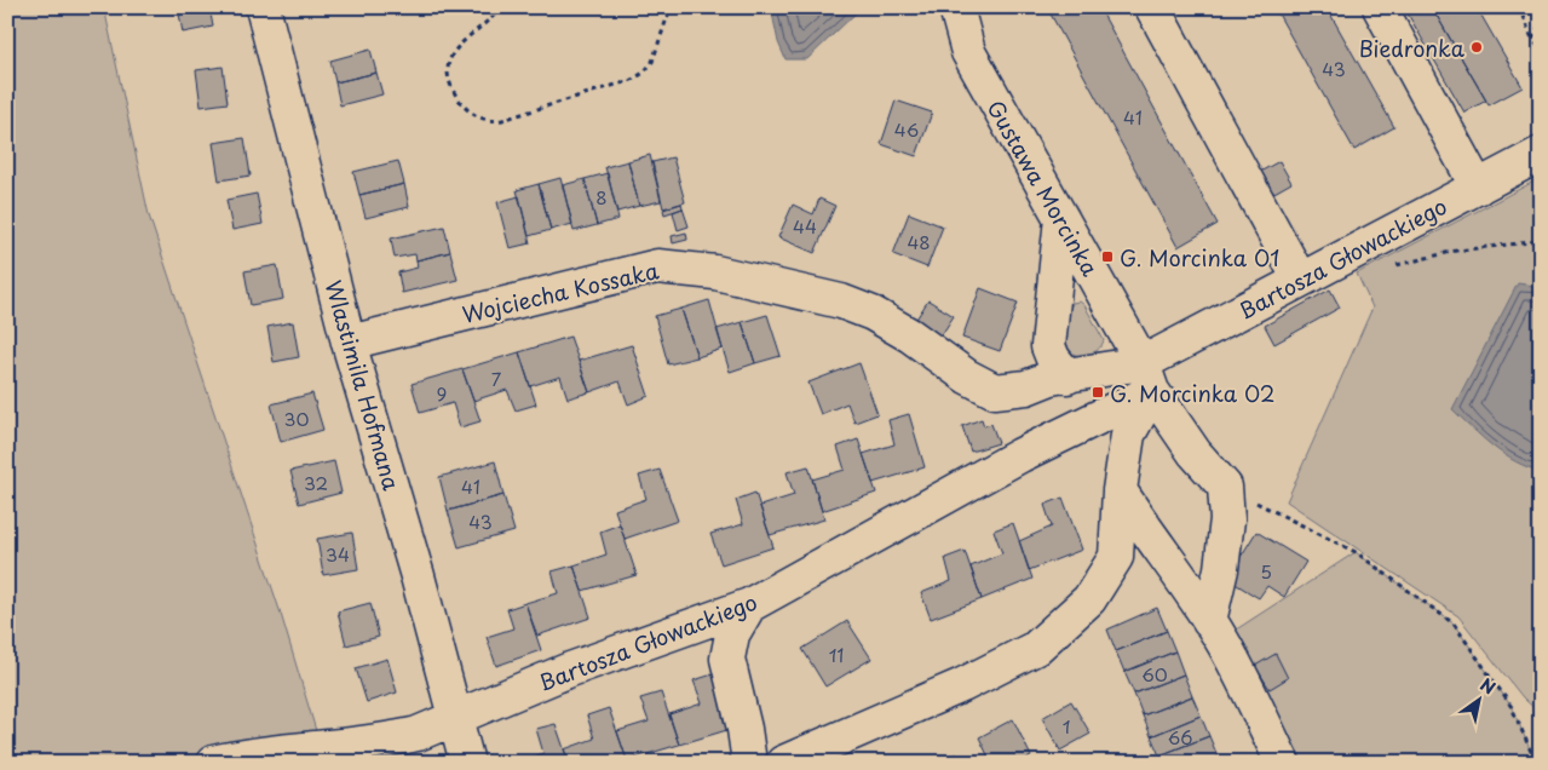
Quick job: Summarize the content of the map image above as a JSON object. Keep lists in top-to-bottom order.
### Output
{
  "streets": {
    "street": [
      "Gustawa Morcinka",
      "Bartosza Głowackiego",
      "Wojciecha Kossaka",
      "Wlastimila Hofmana"
    ]
  },
  "crossings": [
    ["Gustawa Morcinka", "Bartosza Głowackiego"],
    ["Gustawa Morcinka", "Wojciecha Kossaka"],
    ["Bartosza Głowackiego", "Wojciecha Kossaka"],
    ["Bartosza Głowackiego", "Wlastimila Hofmana"],
    ["Wojciecha Kossaka", "Wlastimila Hofmana"]
  ],
  "places": {
    "other": ["Biedronka"],
    "transit": ["G. Morcinka 01", "G. Morcinka 02"]
  },
  "house_numbers": [
    "43",
    "41",
    "46",
    "8",
    "44",
    "48",
    "7",
    "9",
    "30",
    "32",
    "41",
    "43",
    "34",
    "5",
    "11",
    "60",
    "1",
    "66"
  ],
  "north": "top right"
}
